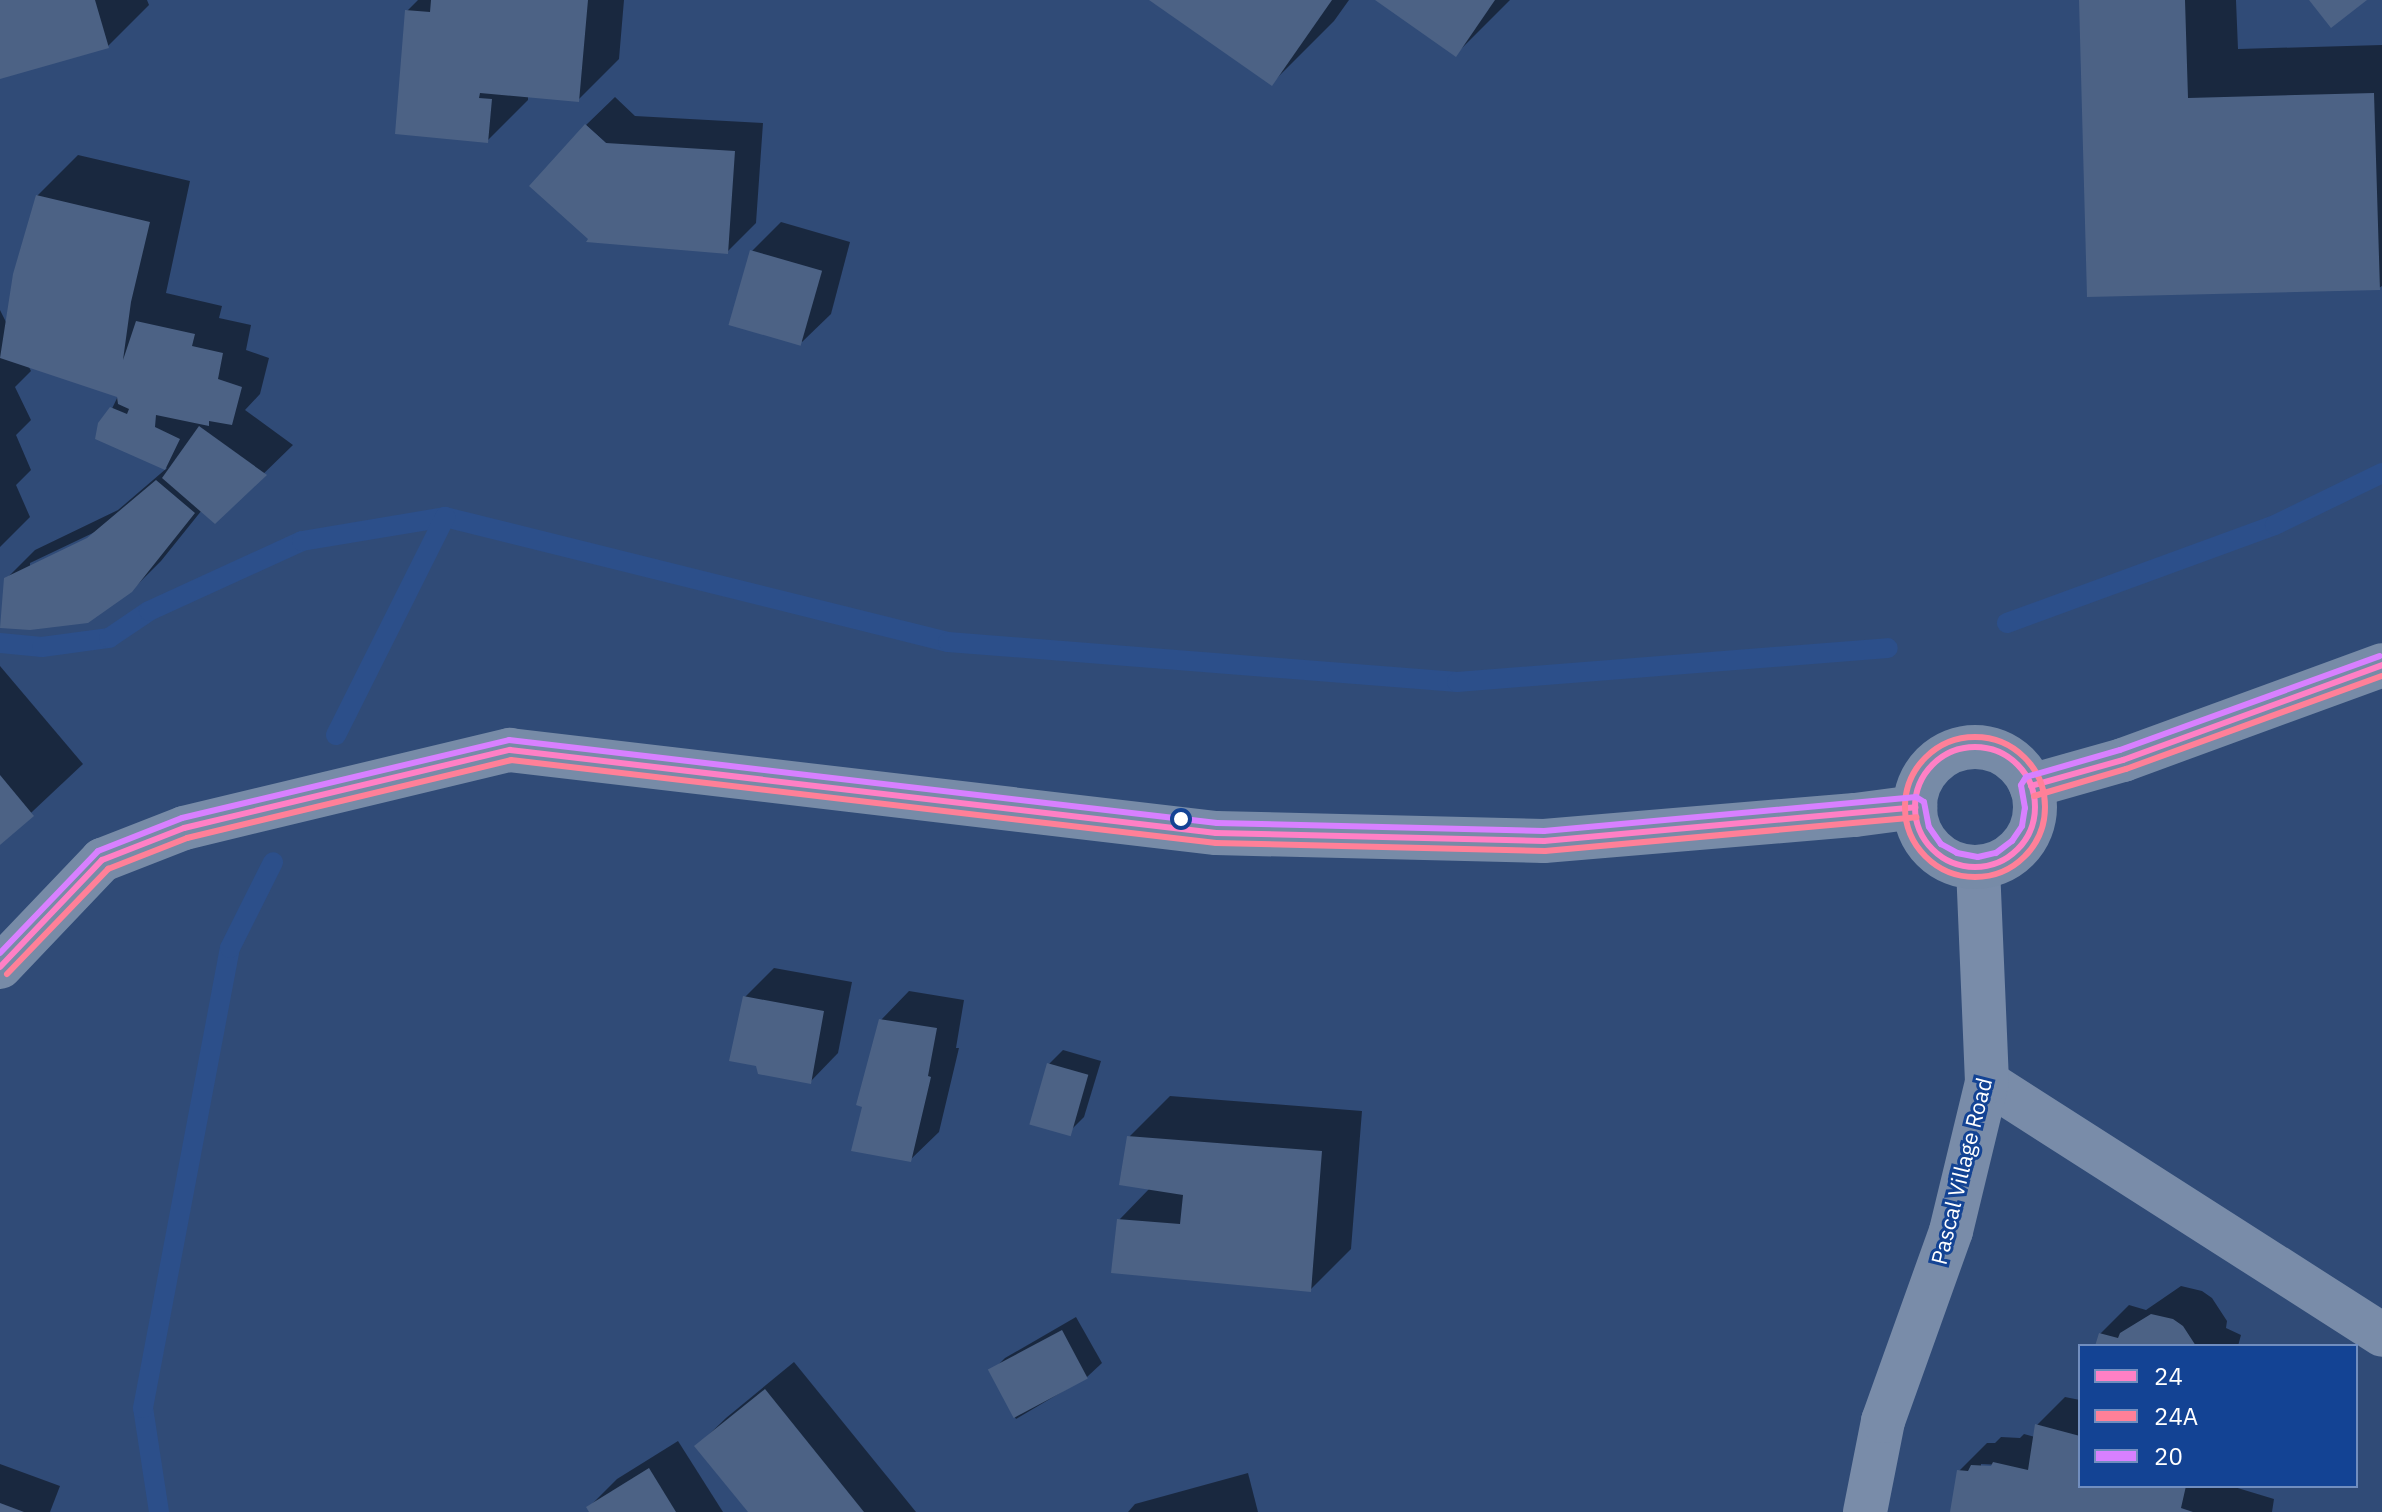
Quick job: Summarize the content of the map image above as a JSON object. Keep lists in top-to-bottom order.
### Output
{
  "streets": {
    "street": ["Pascal Village Road"]
  },
  "lines": ["transit line 20", "transit line 24", "transit line 24A"],
  "legend": ["24", "24A", "20"]
}
